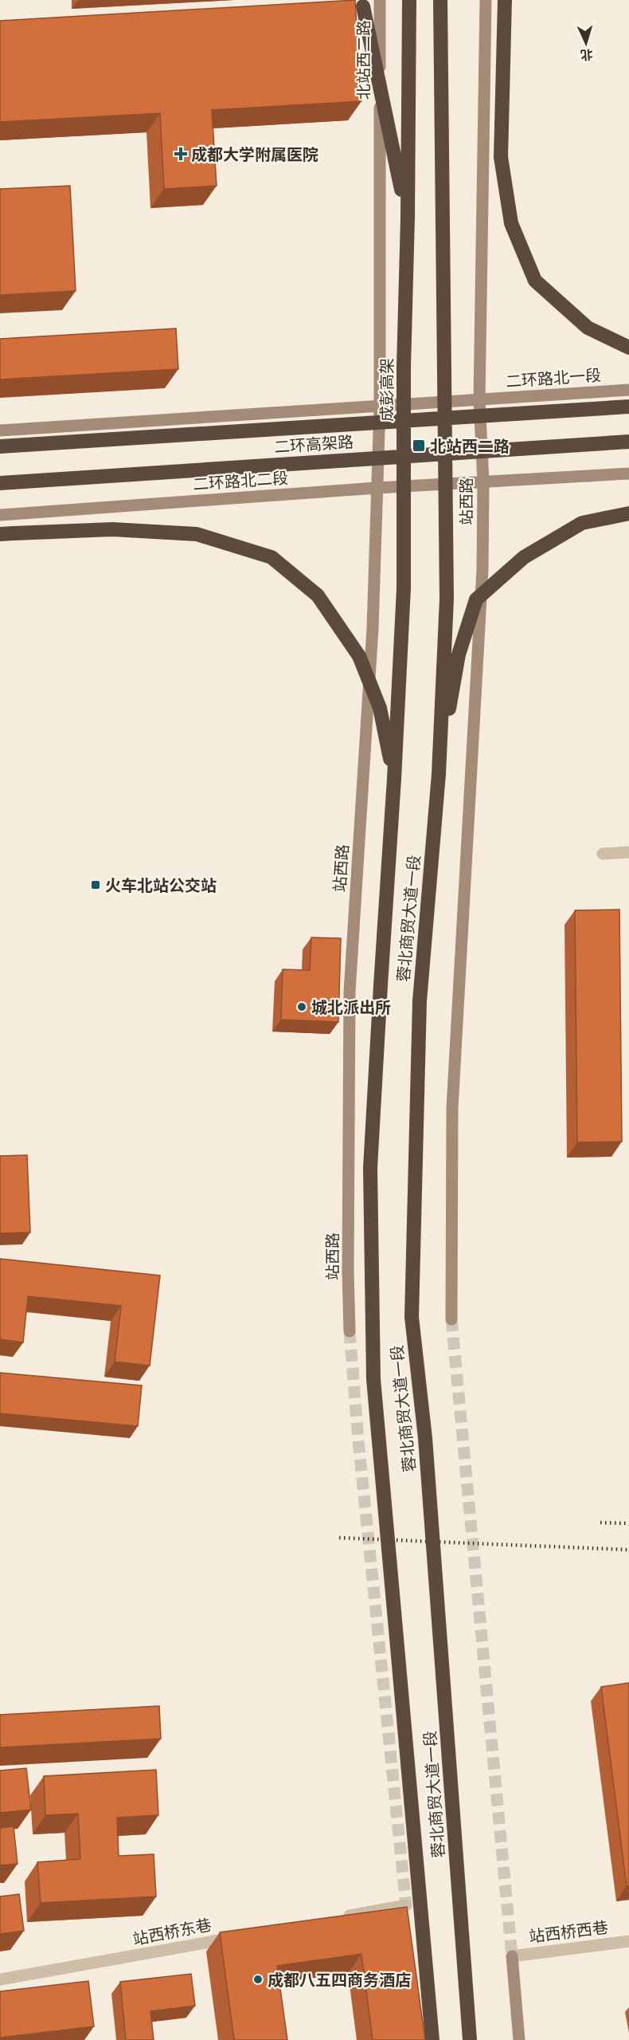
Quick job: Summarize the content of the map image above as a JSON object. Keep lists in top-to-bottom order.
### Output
{
  "streets": {
    "highway": ["成彭高架", "二环高架路", "蓉北商贸大道一段"],
    "main road": [
      "北站西二路",
      "二环路北一段",
      "二环路北二段",
      "站西路"
    ],
    "street": ["站西桥东巷", "站西桥西巷"]
  },
  "crossings": [
    ["北站西二路", "站西路"],
    ["二环路北一段", "站西路"],
    ["成彭高架", "蓉北商贸大道一段"],
    ["二环路北二段", "站西路"]
  ],
  "places": {
    "health": ["成都大学附属医院"],
    "transit": ["北站西二路", "火车北站公交站"],
    "other": ["城北派出所", "成都八五四商务酒店"]
  },
  "north": "bottom"
}
